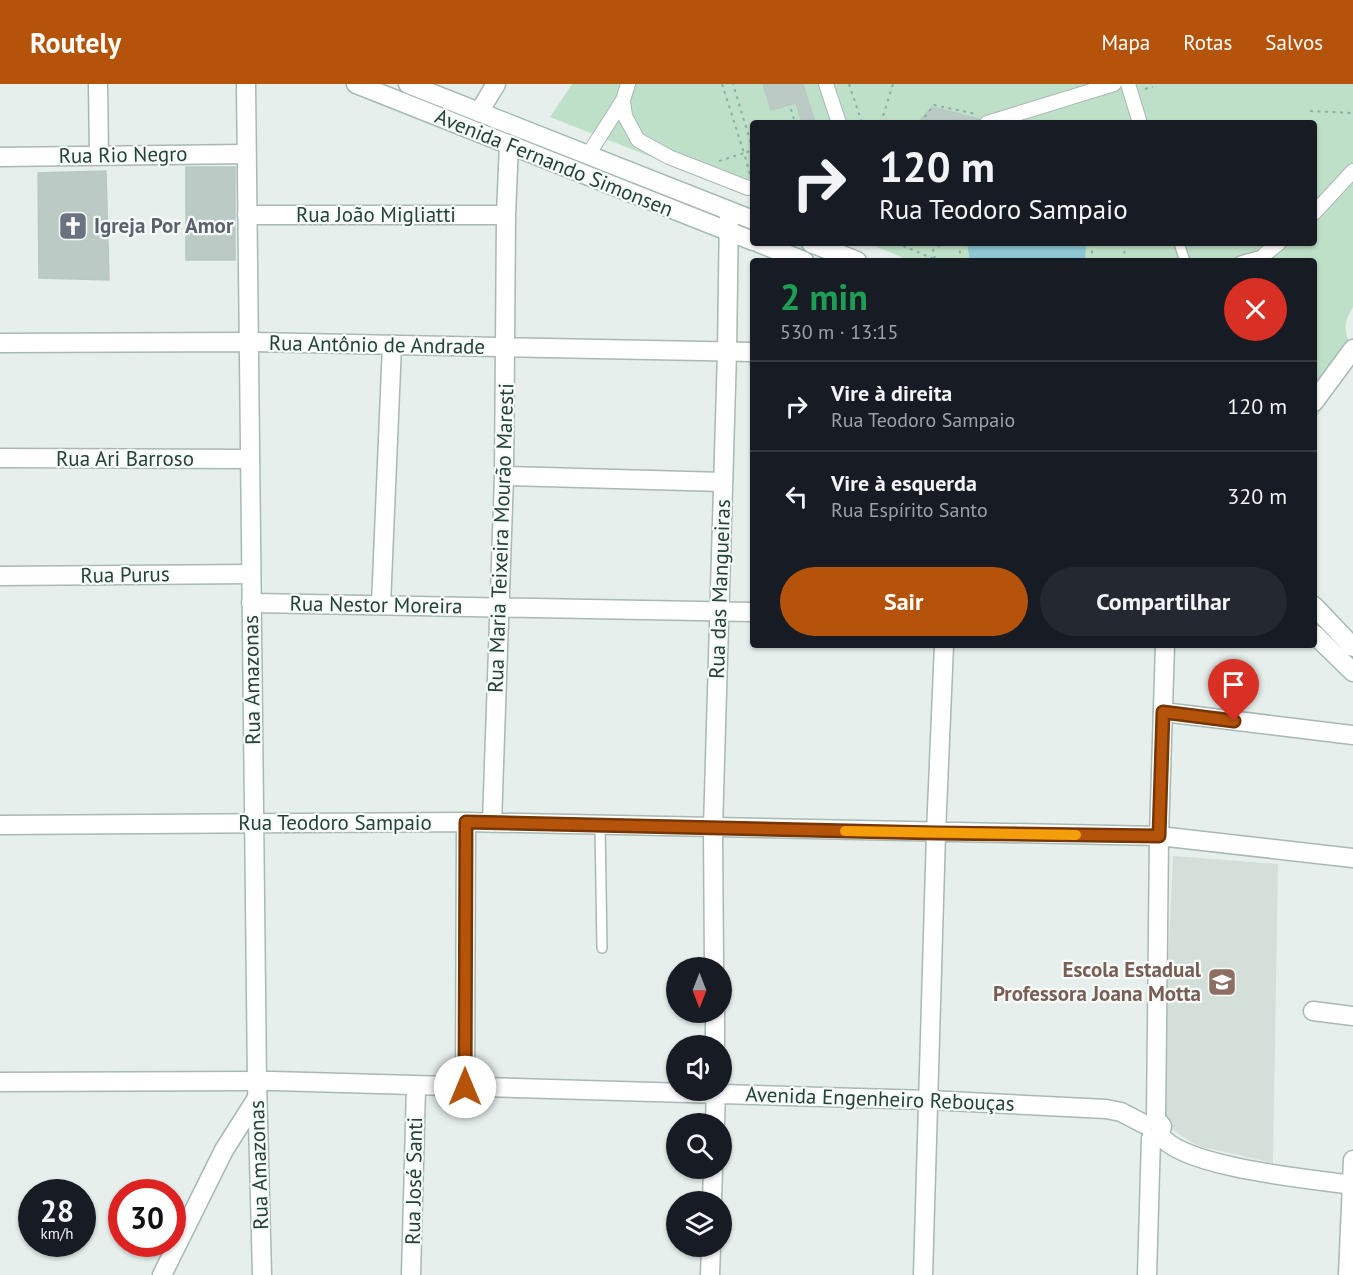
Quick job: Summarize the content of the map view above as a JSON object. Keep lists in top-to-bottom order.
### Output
{
  "streets": {
    "street": [
      "Rua Rio Negro",
      "Avenida Fernando Simonsen",
      "Rua João Migliatti",
      "Rua Antônio de Andrade",
      "Rua Ari Barroso",
      "Rua Maria Teixeira Mourão Maresti",
      "Rua Purus",
      "Rua das Mangueiras",
      "Rua Nestor Moreira",
      "Rua Amazonas",
      "Rua Teodoro Sampaio",
      "Avenida Engenheiro Rebouças",
      "Rua José Santi"
    ]
  },
  "crossings": [
    ["Rua Rio Negro", "Rua Amazonas"],
    ["Avenida Fernando Simonsen", "Rua Maria Teixeira Mourão Maresti"],
    ["Avenida Fernando Simonsen", "Rua das Mangueiras"],
    ["Rua João Migliatti", "Rua Maria Teixeira Mourão Maresti"],
    ["Rua João Migliatti", "Rua Amazonas"],
    ["Rua Antônio de Andrade", "Rua Maria Teixeira Mourão Maresti"],
    ["Rua Antônio de Andrade", "Rua das Mangueiras"],
    ["Rua Antônio de Andrade", "Rua Amazonas"],
    ["Rua Ari Barroso", "Rua Amazonas"],
    ["Rua Maria Teixeira Mourão Maresti", "Rua Nestor Moreira"],
    ["Rua Maria Teixeira Mourão Maresti", "Rua Teodoro Sampaio"],
    ["Rua Purus", "Rua Amazonas"],
    ["Rua das Mangueiras", "Rua Nestor Moreira"],
    ["Rua das Mangueiras", "Rua Teodoro Sampaio"],
    ["Rua Nestor Moreira", "Rua Amazonas"],
    ["Rua Amazonas", "Rua Teodoro Sampaio"],
    ["Rua Amazonas", "Avenida Engenheiro Rebouças"],
    ["Avenida Engenheiro Rebouças", "Rua José Santi"]
  ],
  "places": {
    "church": ["Igreja Por Amor"],
    "school or university": ["Escola Estadual Professora Joana Motta"]
  },
  "north": "bottom",
  "page": {
    "header": "Routely",
    "nav": ["Mapa", "Rotas", "Salvos"],
    "turn": ["120 m", "Rua Teodoro Sampaio"],
    "heading": ["2 min", "530 m · 13:15"],
    "list": [
      {
        "name": "Vire à direita",
        "note": "Rua Teodoro Sampaio",
        "value": "120 m"
      },
      {
        "name": "Vire à esquerda",
        "note": "Rua Espírito Santo",
        "value": "320 m"
      }
    ],
    "buttons": ["Sair", "Compartilhar"],
    "speed": "28 km/h",
    "limit": "30"
  }
}
